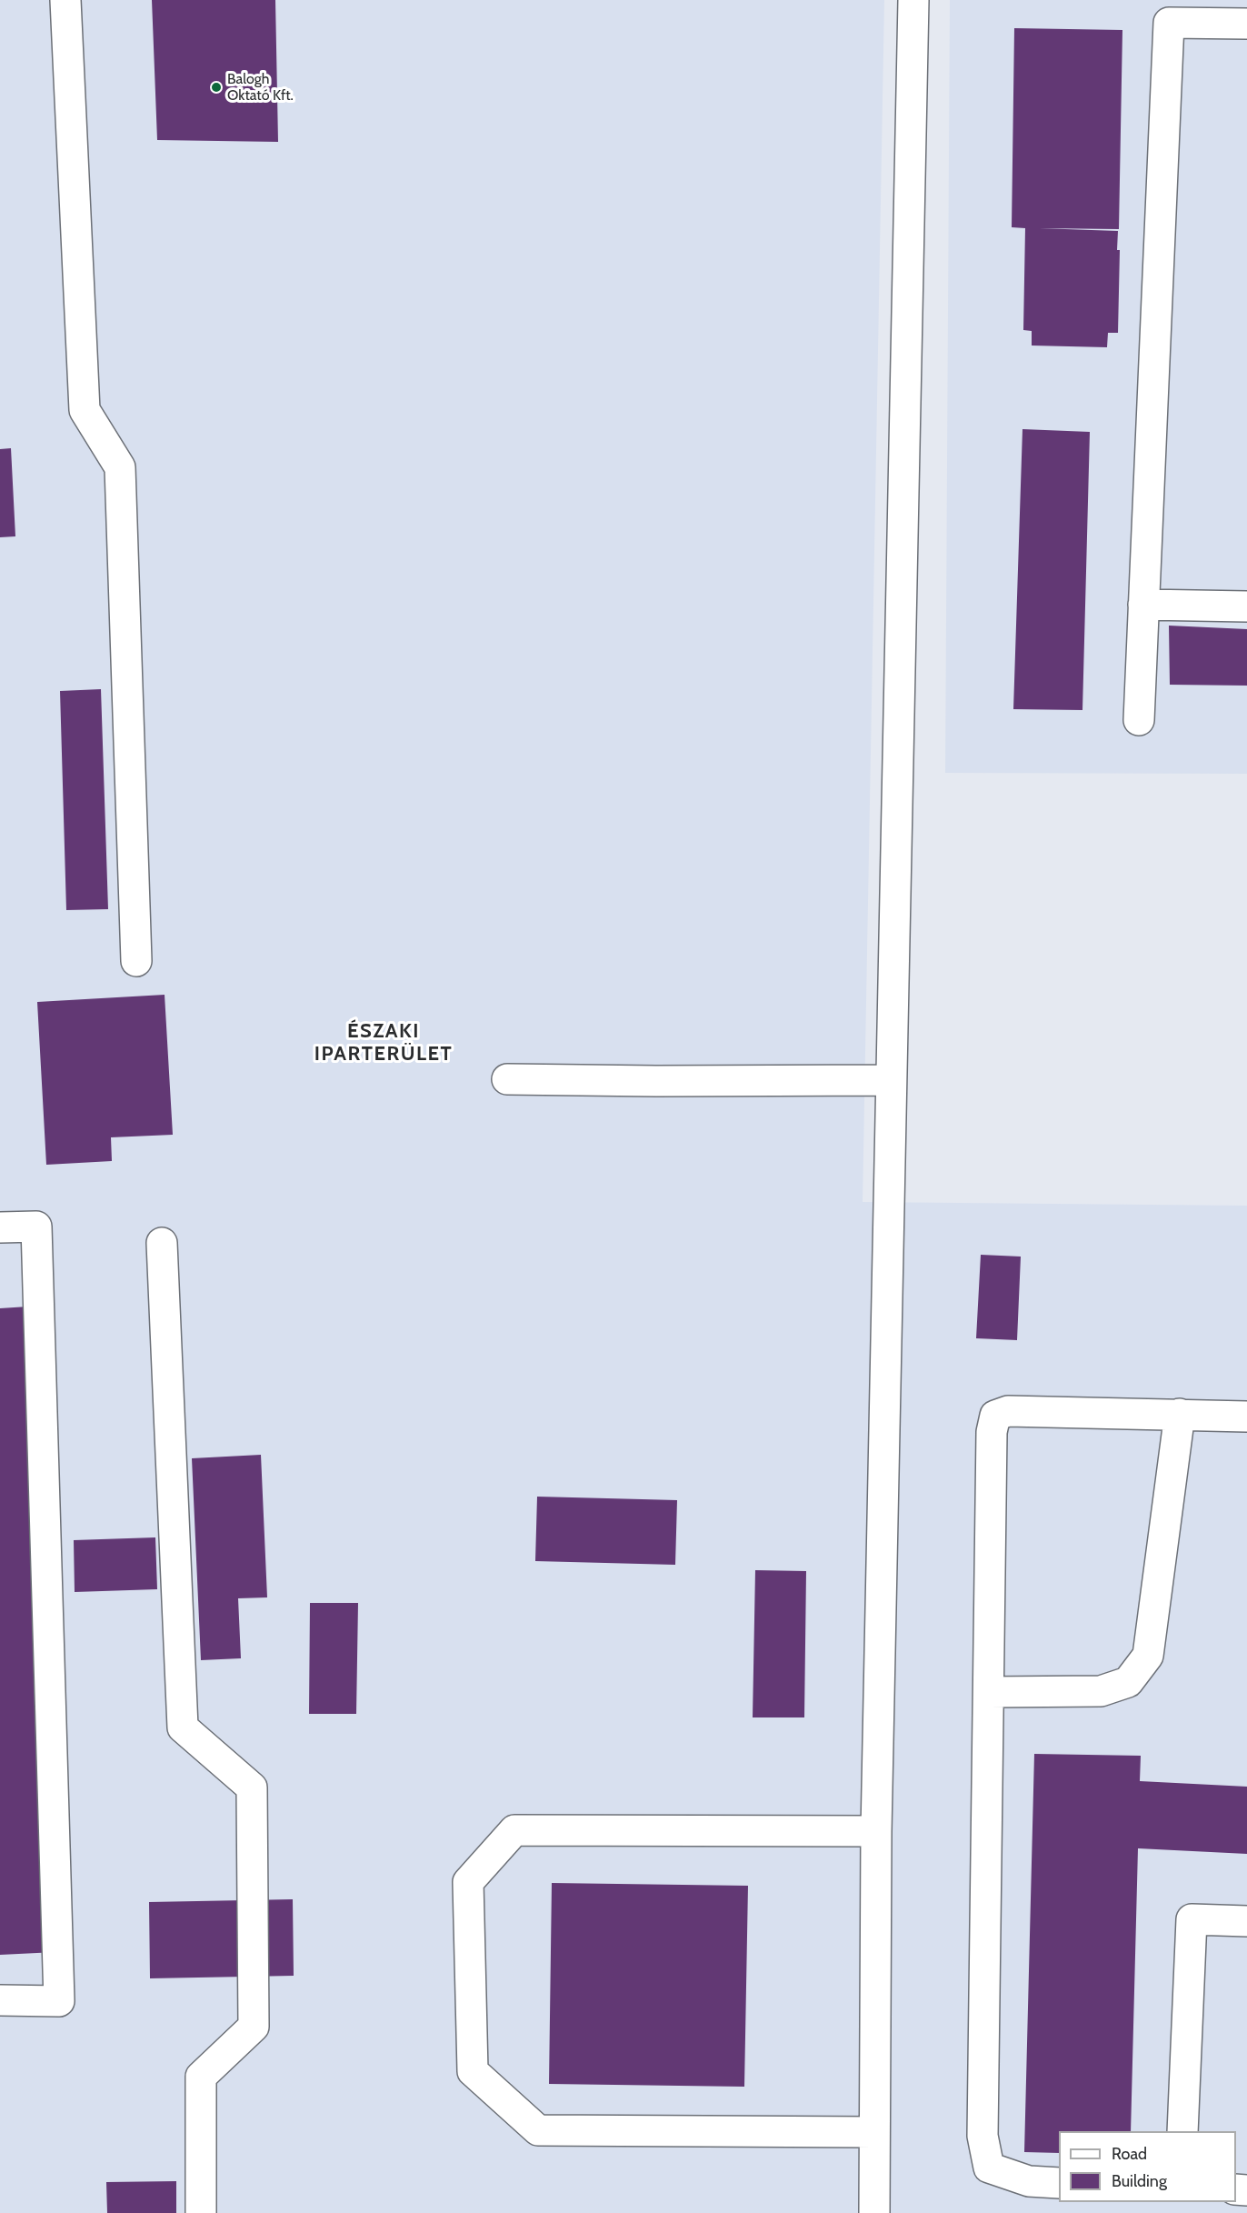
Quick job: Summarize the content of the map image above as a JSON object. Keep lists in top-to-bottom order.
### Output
{
  "districts": ["ÉSZAKI IPARTERÜLET"],
  "places": ["Balogh Oktató Kft."],
  "legend": ["Road", "Building"]
}
